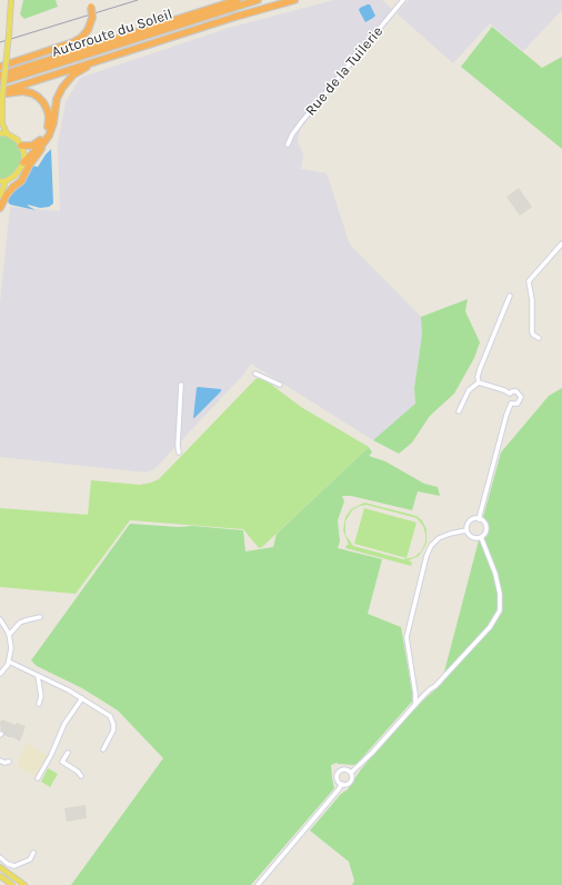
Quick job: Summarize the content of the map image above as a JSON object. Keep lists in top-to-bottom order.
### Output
{
  "streets": {
    "highway": ["Autoroute du Soleil"],
    "street": ["Rue de la Tuilerie"]
  }
}
